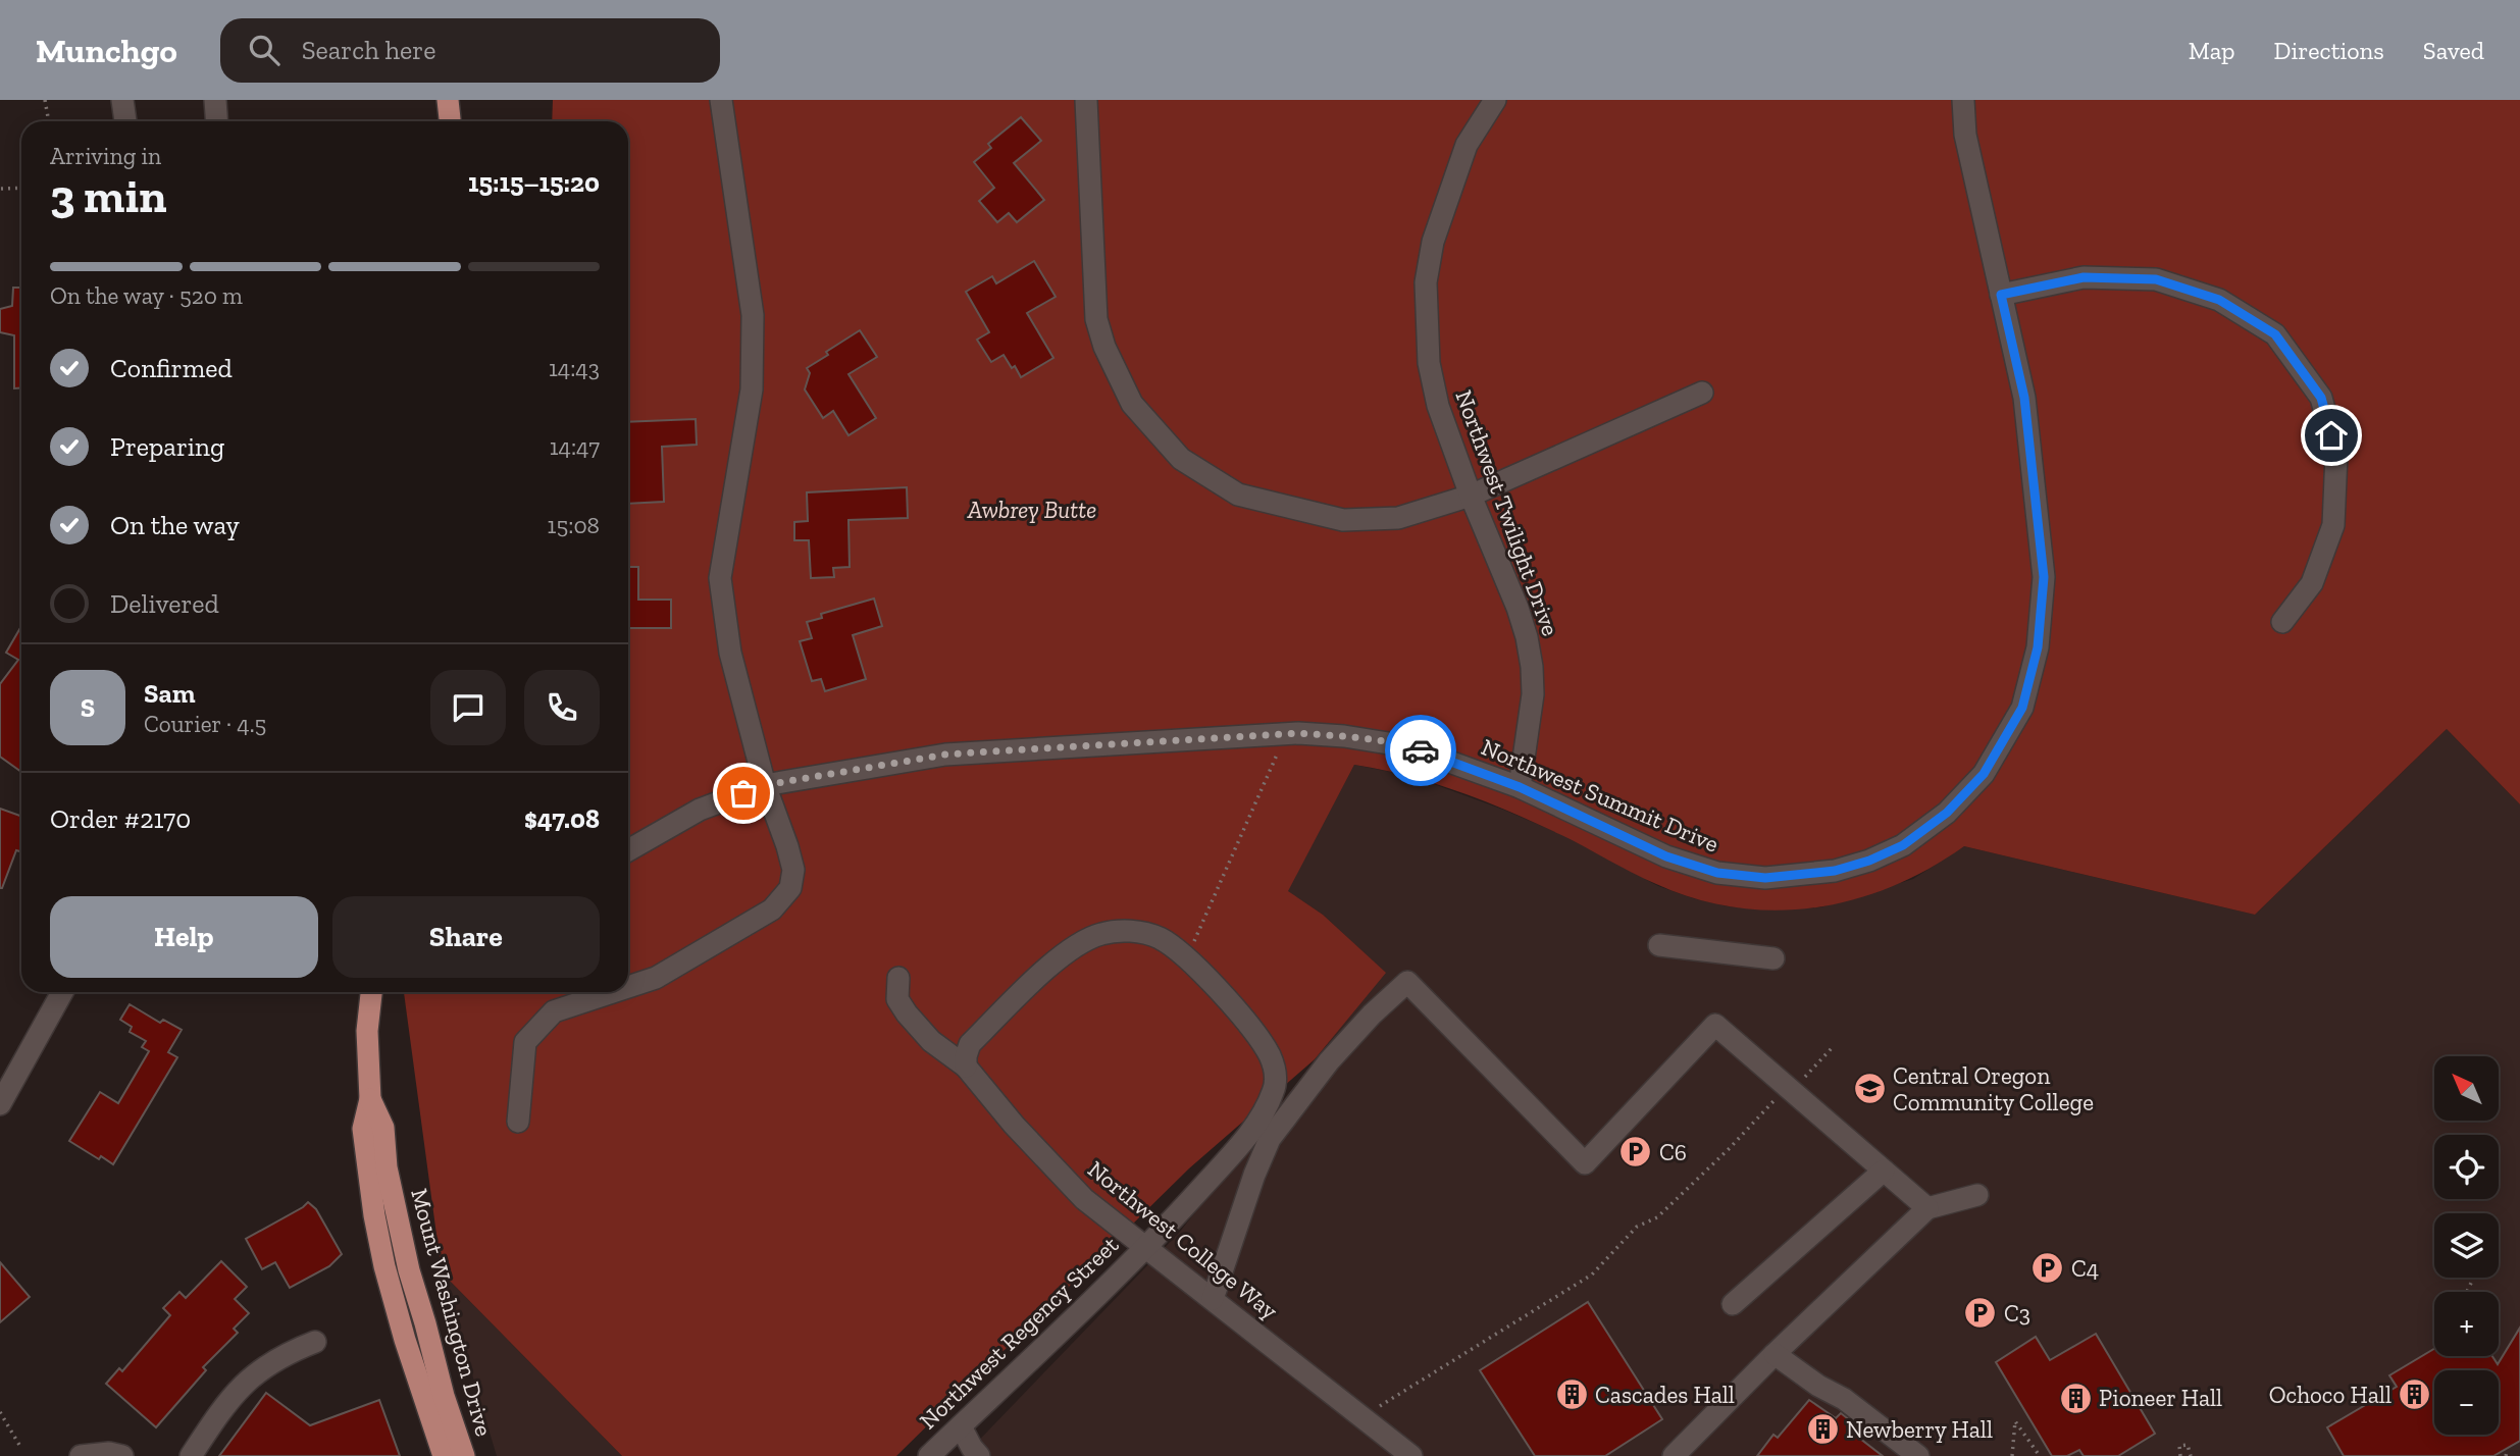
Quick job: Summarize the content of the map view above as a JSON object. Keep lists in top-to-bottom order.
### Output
{
  "streets": {
    "main road": ["Mount Washington Drive"],
    "street": [
      "Northwest Twilight Drive",
      "Northwest Summit Drive",
      "Northwest College Way",
      "Northwest Regency Street"
    ]
  },
  "crossings": [
    ["Northwest Twilight Drive", "Northwest Summit Drive"],
    ["Northwest College Way", "Northwest Regency Street"]
  ],
  "parks": ["Awbrey Butte"],
  "places": {
    "school or university": ["Central Oregon Community College"],
    "parking": ["C6", "C4", "C3"],
    "building": [
      "Cascades Hall",
      "Ochoco Hall",
      "Pioneer Hall",
      "Newberry Hall"
    ]
  },
  "north": "top left",
  "page": {
    "header": "Munchgo",
    "search": "Search here",
    "nav": ["Map", "Directions", "Saved"],
    "heading": ["3 min", "Arriving in", "15:15–15:20"],
    "panel": [
      "Sam",
      "Courier · 4.5",
      "Order #2170",
      "$47.08"
    ],
    "bar": "On the way · 520 m",
    "list": [
      ["Confirmed", "14:43"],
      ["Preparing", "14:47"],
      ["On the way", "15:08"],
      "Delivered"
    ],
    "round": "S",
    "buttons": ["Help", "Share"],
    "map_buttons": ["+", "−"]
  }
}
